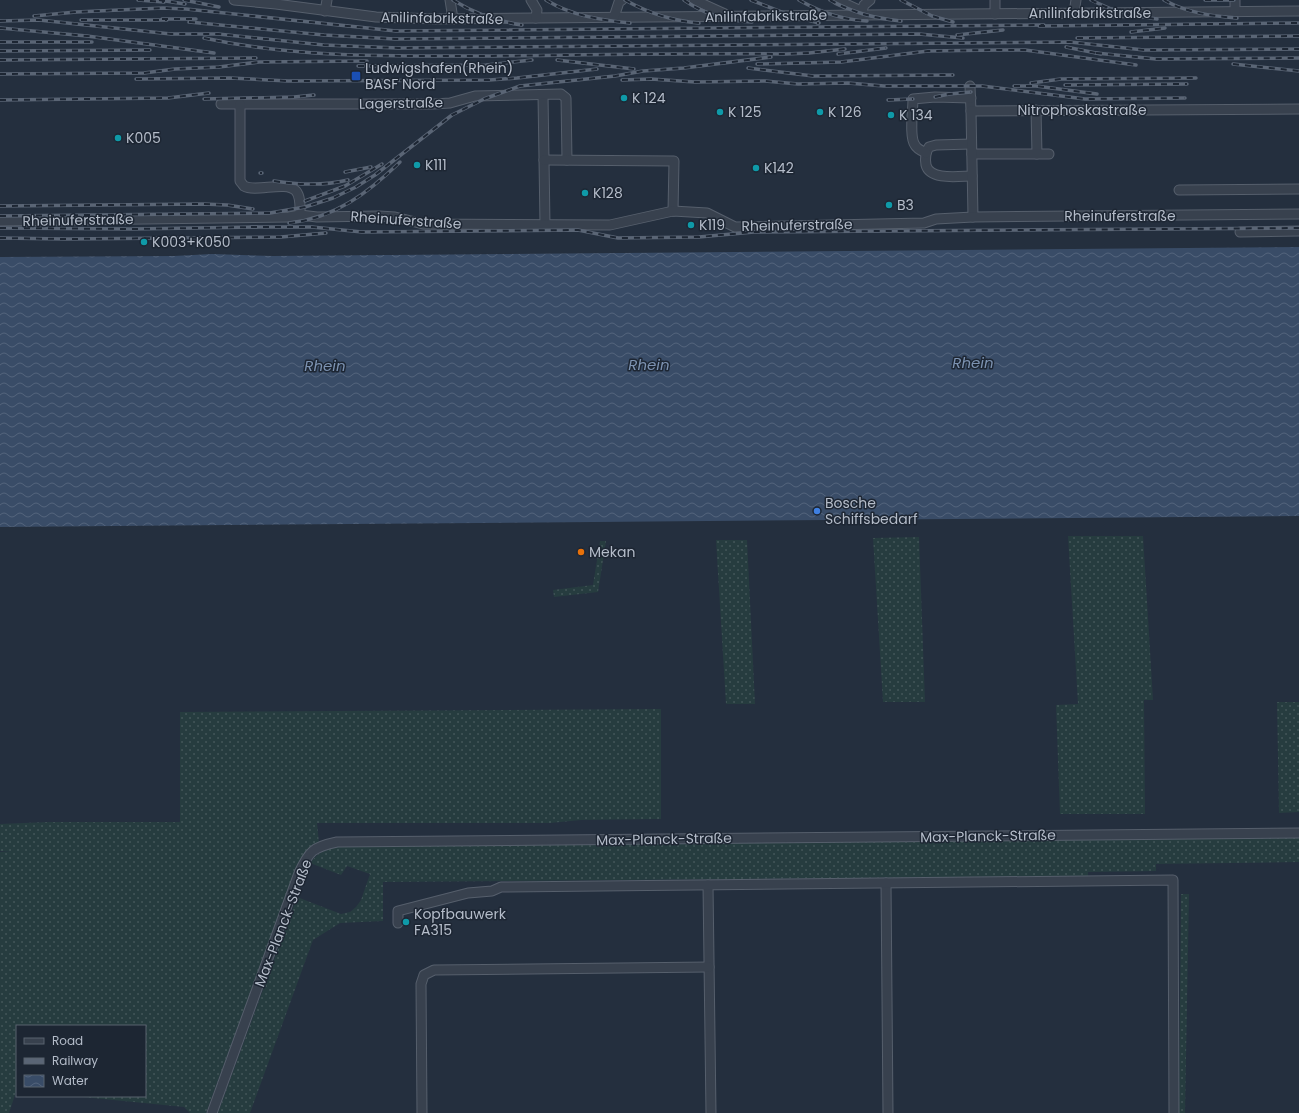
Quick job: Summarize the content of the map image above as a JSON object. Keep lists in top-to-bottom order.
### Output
{
  "streets": {
    "street": [
      "Anilinfabrikstraße",
      "Lagerstraße",
      "Nitrophoskastraße",
      "Rheinuferstraße",
      "Max-Planck-Straße"
    ]
  },
  "water": ["Rhein"],
  "places": {
    "transit": ["Ludwigshafen(Rhein) BASF Nord"],
    "other": [
      "K 124",
      "K 125",
      "K 126",
      "K 134",
      "K005",
      "K111",
      "K142",
      "K128",
      "B3",
      "K119",
      "K003+K050",
      "Bosche Schiffsbedarf",
      "Mekan",
      "Kopfbauwerk FA315"
    ]
  },
  "legend": ["Road", "Railway", "Water"]
}
